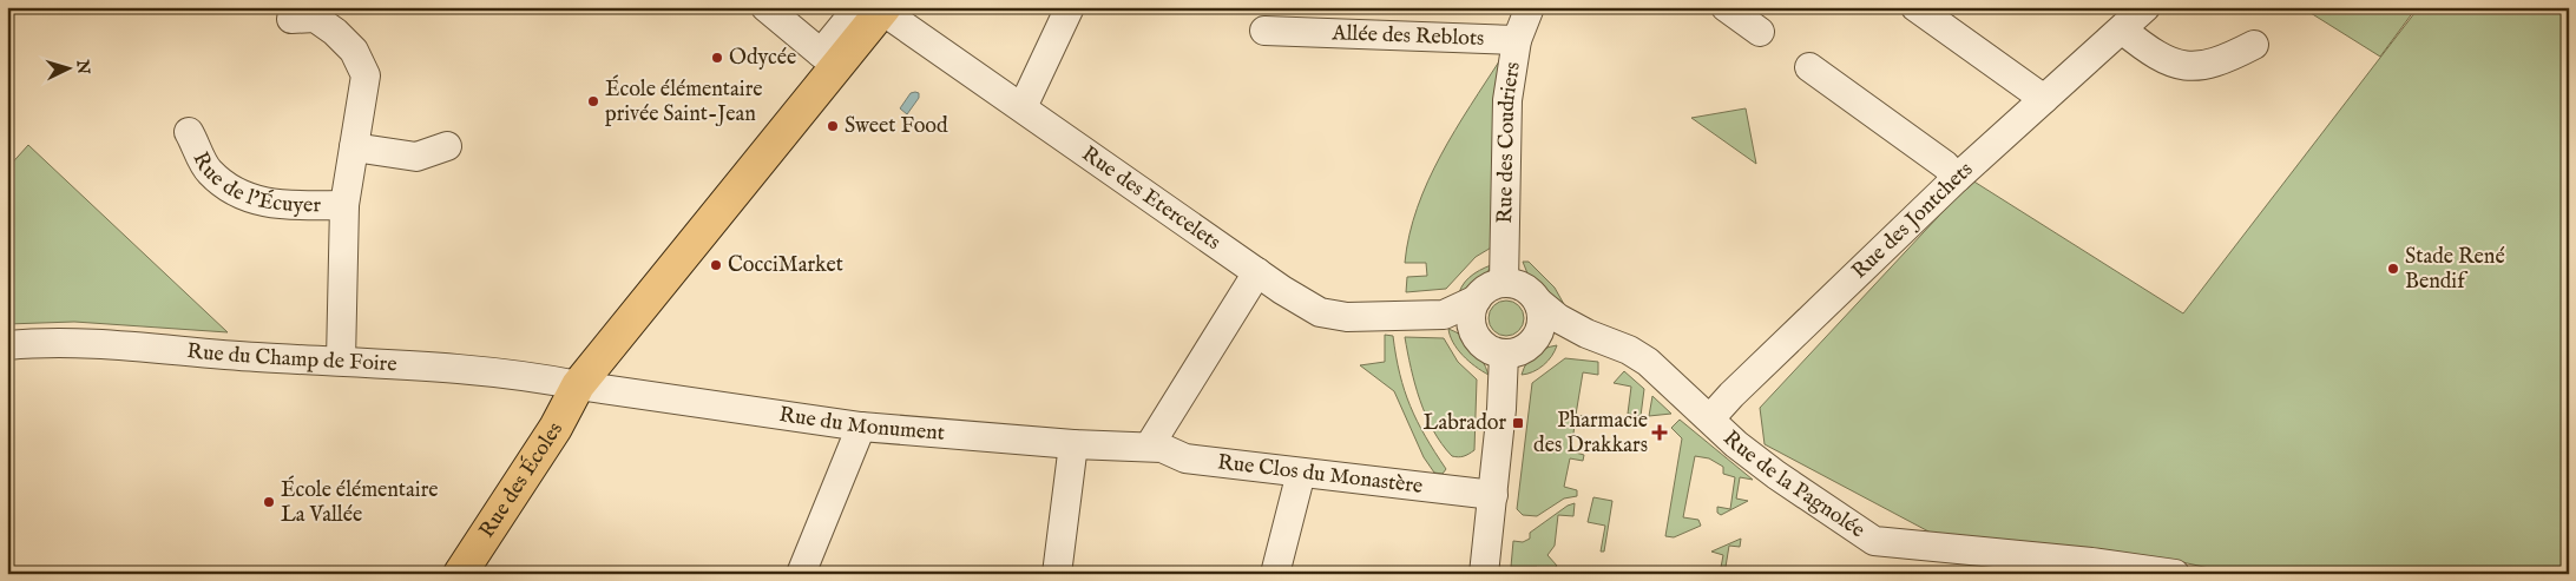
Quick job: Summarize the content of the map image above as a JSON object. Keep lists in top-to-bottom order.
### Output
{
  "streets": {
    "main road": ["Rue des Écoles"],
    "street": [
      "Allée des Reblots",
      "Rue des Coudriers",
      "Rue de l'Écuyer",
      "Rue des Etercelets",
      "Rue des Jontchets",
      "Rue du Champ de Foire",
      "Rue du Monument",
      "Rue Clos du Monastère",
      "Rue de la Pagnolée"
    ]
  },
  "crossings": [
    ["Allée des Reblots", "Rue des Coudriers"],
    ["Rue des Coudriers", "Rue des Etercelets"],
    ["Rue des Coudriers", "Rue de la Pagnolée"],
    ["Rue de l'Écuyer", "Rue du Champ de Foire"],
    ["Rue des Etercelets", "Rue des Écoles"],
    ["Rue des Etercelets", "Rue de la Pagnolée"],
    ["Rue des Jontchets", "Rue de la Pagnolée"],
    ["Rue du Champ de Foire", "Rue du Monument"],
    ["Rue du Champ de Foire", "Rue des Écoles"],
    ["Rue du Monument", "Rue Clos du Monastère"],
    ["Rue du Monument", "Rue des Écoles"]
  ],
  "places": {
    "other": [
      "Odycée",
      "École élémentaire privée Saint-Jean",
      "Sweet Food",
      "CocciMarket",
      "Stade René Bendif",
      "École élémentaire La Vallée"
    ],
    "transit": ["Labrador"],
    "health": ["Pharmacie des Drakkars"]
  },
  "north": "right"
}
